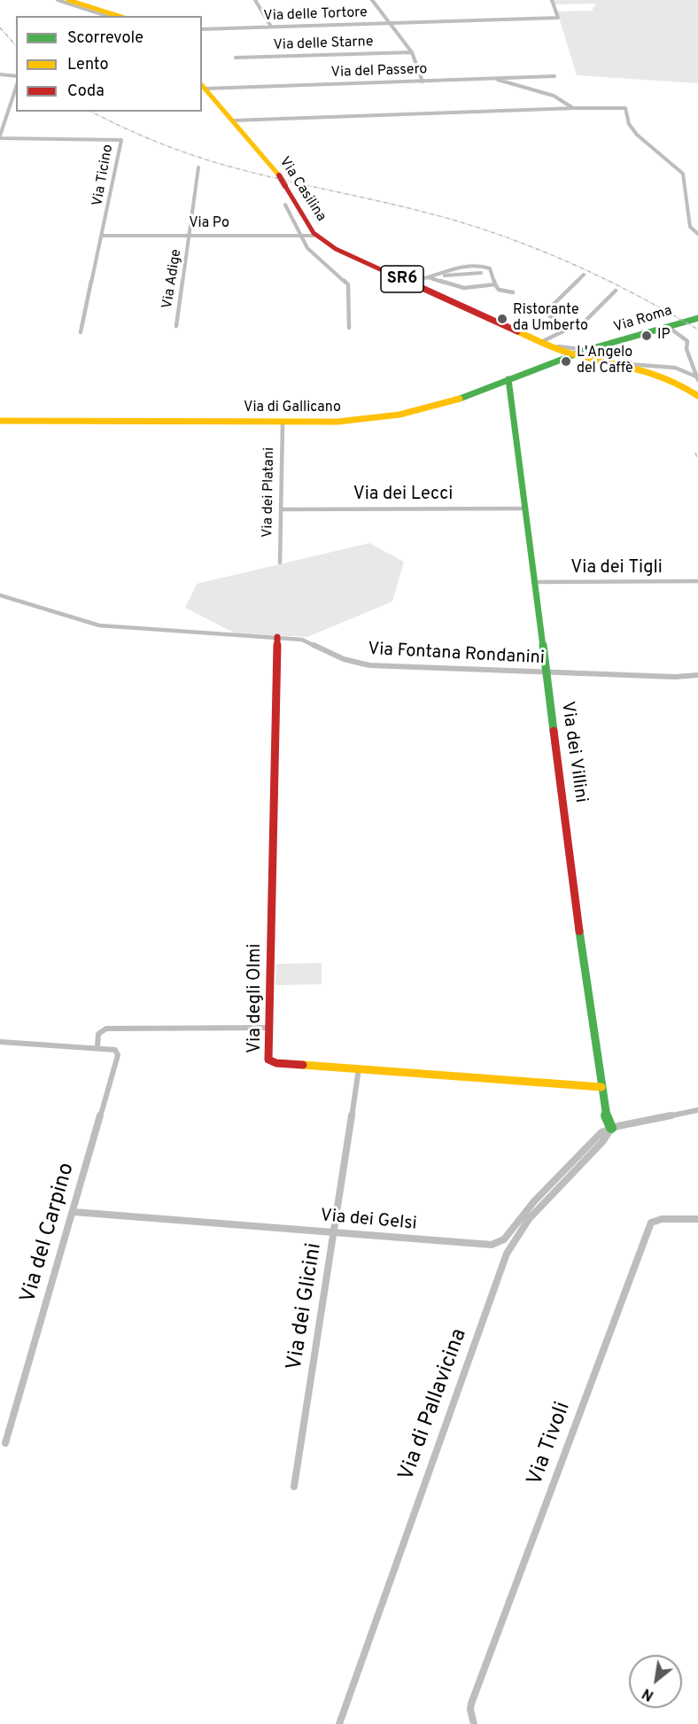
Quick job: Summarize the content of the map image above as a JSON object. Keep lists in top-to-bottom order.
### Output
{
  "streets": {
    "street": [
      "Via delle Tortore",
      "Via delle Starne",
      "Via del Passero",
      "Via Ticino",
      "Via Casilina",
      "Via Po",
      "Via Adige",
      "SR6",
      "Via Roma",
      "Via di Gallicano",
      "Via dei Platani",
      "Via dei Lecci",
      "Via dei Tigli",
      "Via Fontana Rondanini",
      "Via dei Villini",
      "Via degli Olmi",
      "Via dei Gelsi",
      "Via del Carpino",
      "Via dei Glicini",
      "Via di Pallavicina",
      "Via Tivoli"
    ]
  },
  "crossings": [
    ["Via del Passero", "Via Casilina"],
    ["Via Ticino", "Via Po"],
    ["Via Casilina", "Via Po"],
    ["Via Casilina", "Via Roma"],
    ["Via Casilina", "Via di Gallicano"],
    ["Via Po", "Via Adige"],
    ["Via Roma", "Via di Gallicano"],
    ["Via di Gallicano", "Via dei Platani"],
    ["Via di Gallicano", "Via dei Villini"],
    ["Via dei Platani", "Via dei Lecci"],
    ["Via dei Lecci", "Via dei Villini"],
    ["Via dei Tigli", "Via dei Villini"],
    ["Via Fontana Rondanini", "Via dei Villini"],
    ["Via Fontana Rondanini", "Via degli Olmi"],
    ["Via dei Villini", "Via degli Olmi"],
    ["Via dei Villini", "Via dei Gelsi"],
    ["Via dei Villini", "Via di Pallavicina"],
    ["Via degli Olmi", "Via dei Glicini"],
    ["Via dei Gelsi", "Via del Carpino"],
    ["Via dei Gelsi", "Via dei Glicini"],
    ["Via dei Gelsi", "Via di Pallavicina"]
  ],
  "places": ["Ristorante da Umberto", "IP", "L'Angelo del Caffè"],
  "legend": ["Scorrevole", "Lento", "Coda"],
  "north": "bottom left"
}
